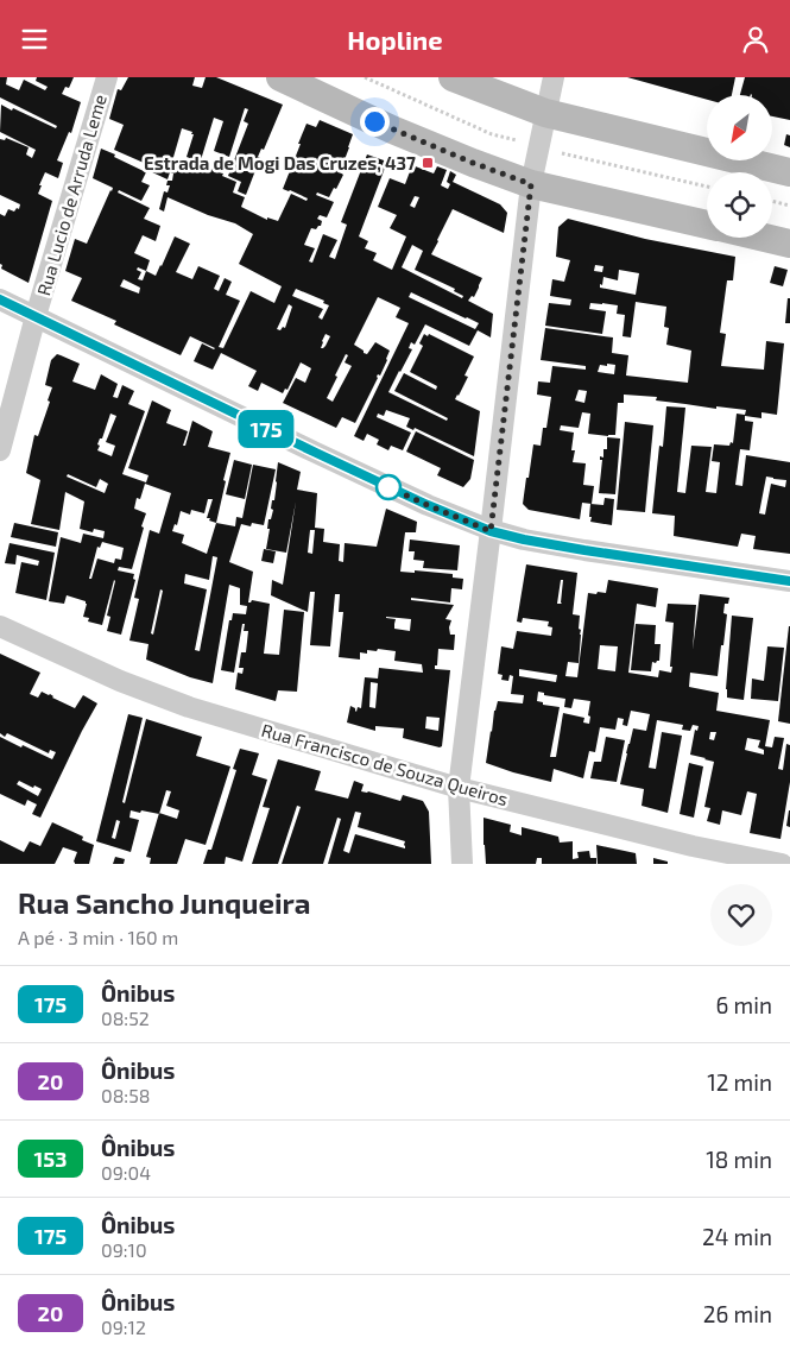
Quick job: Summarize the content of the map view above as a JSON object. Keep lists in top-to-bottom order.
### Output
{
  "streets": {
    "street": ["Rua Lucio de Arruda Leme", "Rua Francisco de Souza Queiros"]
  },
  "places": {
    "transit": ["Estrada de Mogi Das Cruzes, 437"]
  },
  "lines": ["bus line 175"],
  "north": "bottom left",
  "page": {
    "header": "Hopline",
    "on_map": "175",
    "heading": ["Rua Sancho Junqueira", "A pé · 3 min · 160 m"],
    "list": [
      {
        "mark": "175",
        "name": "Ônibus",
        "note": "08:52",
        "value": "6 min"
      },
      {
        "mark": "20",
        "name": "Ônibus",
        "note": "08:58",
        "value": "12 min"
      },
      {
        "mark": "153",
        "name": "Ônibus",
        "note": "09:04",
        "value": "18 min"
      },
      {
        "mark": "175",
        "name": "Ônibus",
        "note": "09:10",
        "value": "24 min"
      },
      {
        "mark": "20",
        "name": "Ônibus",
        "note": "09:12",
        "value": "26 min"
      }
    ]
  }
}
